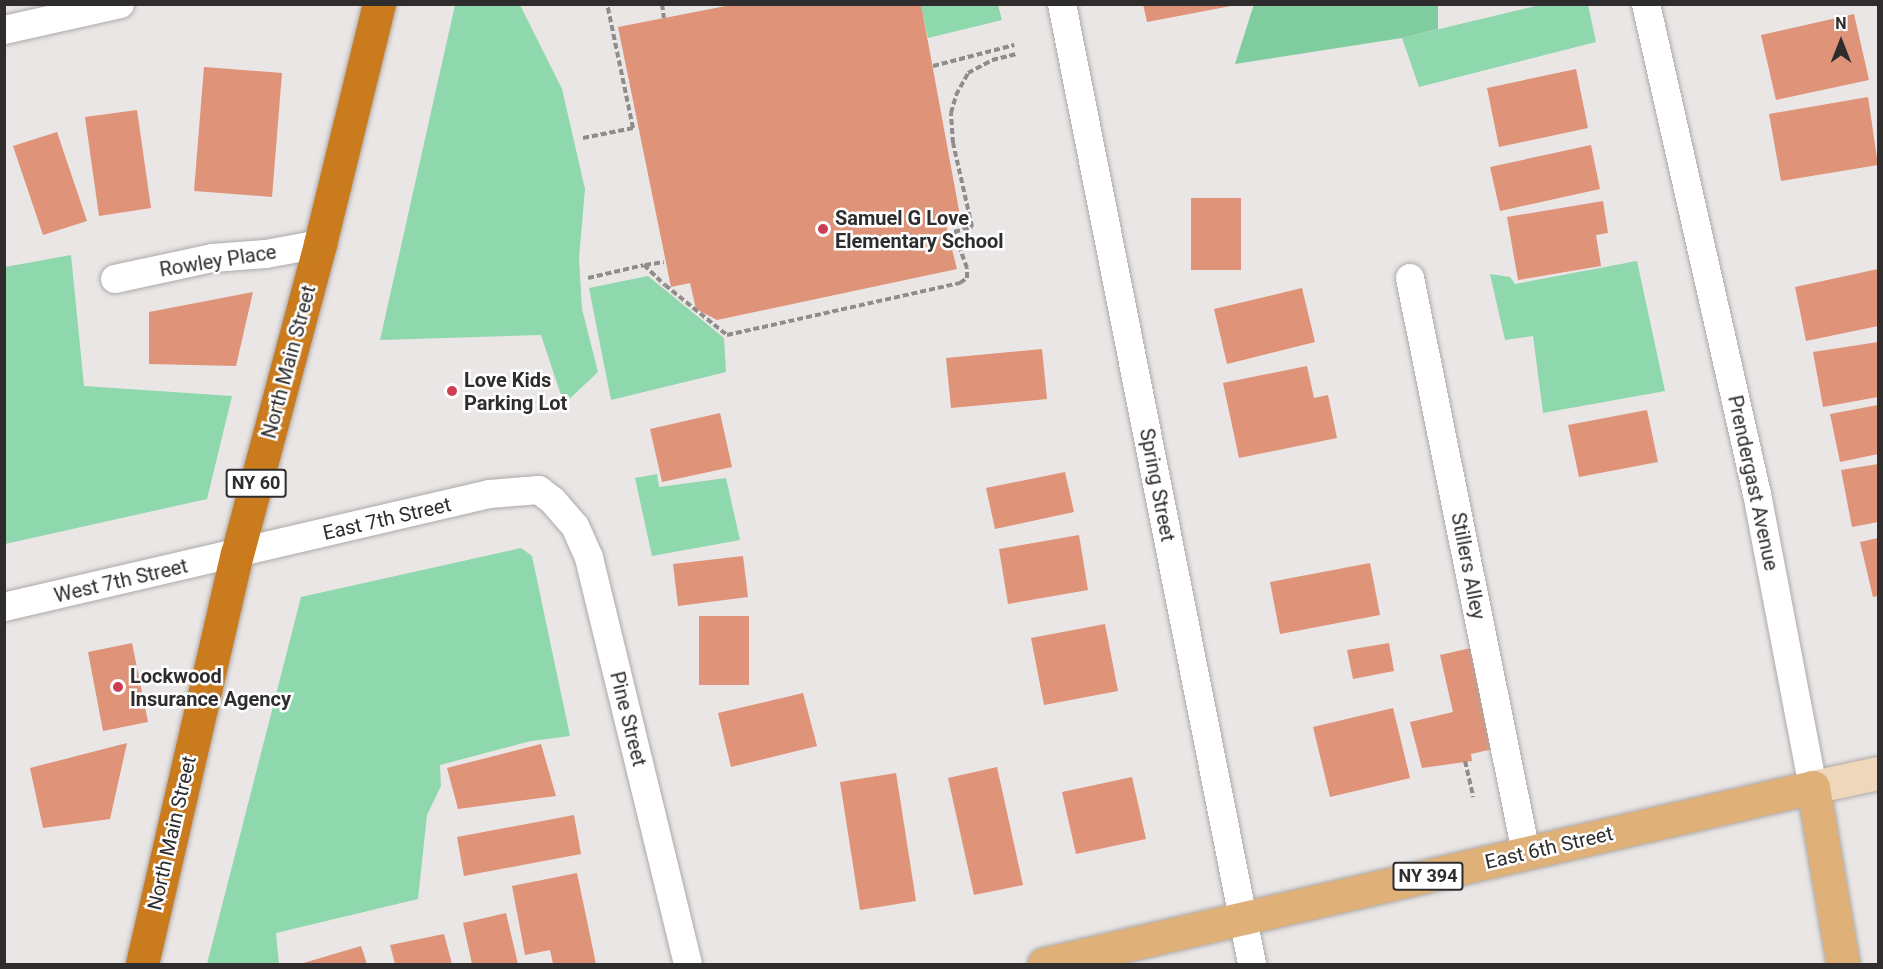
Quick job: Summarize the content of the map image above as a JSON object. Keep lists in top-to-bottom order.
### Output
{
  "streets": {
    "highway": ["North Main Street", "NY 60"],
    "main road": ["Prendergast Avenue", "East 6th Street", "NY 394"],
    "street": [
      "Rowley Place",
      "Spring Street",
      "East 7th Street",
      "Stillers Alley",
      "West 7th Street",
      "Pine Street"
    ]
  },
  "crossings": [
    ["Rowley Place", "North Main Street"],
    ["North Main Street", "East 7th Street"],
    ["North Main Street", "West 7th Street"],
    ["Prendergast Avenue", "East 6th Street"],
    ["Spring Street", "East 6th Street"],
    ["East 7th Street", "West 7th Street"],
    ["East 7th Street", "Pine Street"],
    ["Stillers Alley", "East 6th Street"]
  ],
  "places": ["Samuel G Love Elementary School", "Love Kids Parking Lot", "Lockwood Insurance Agency"],
  "north": "top"
}
